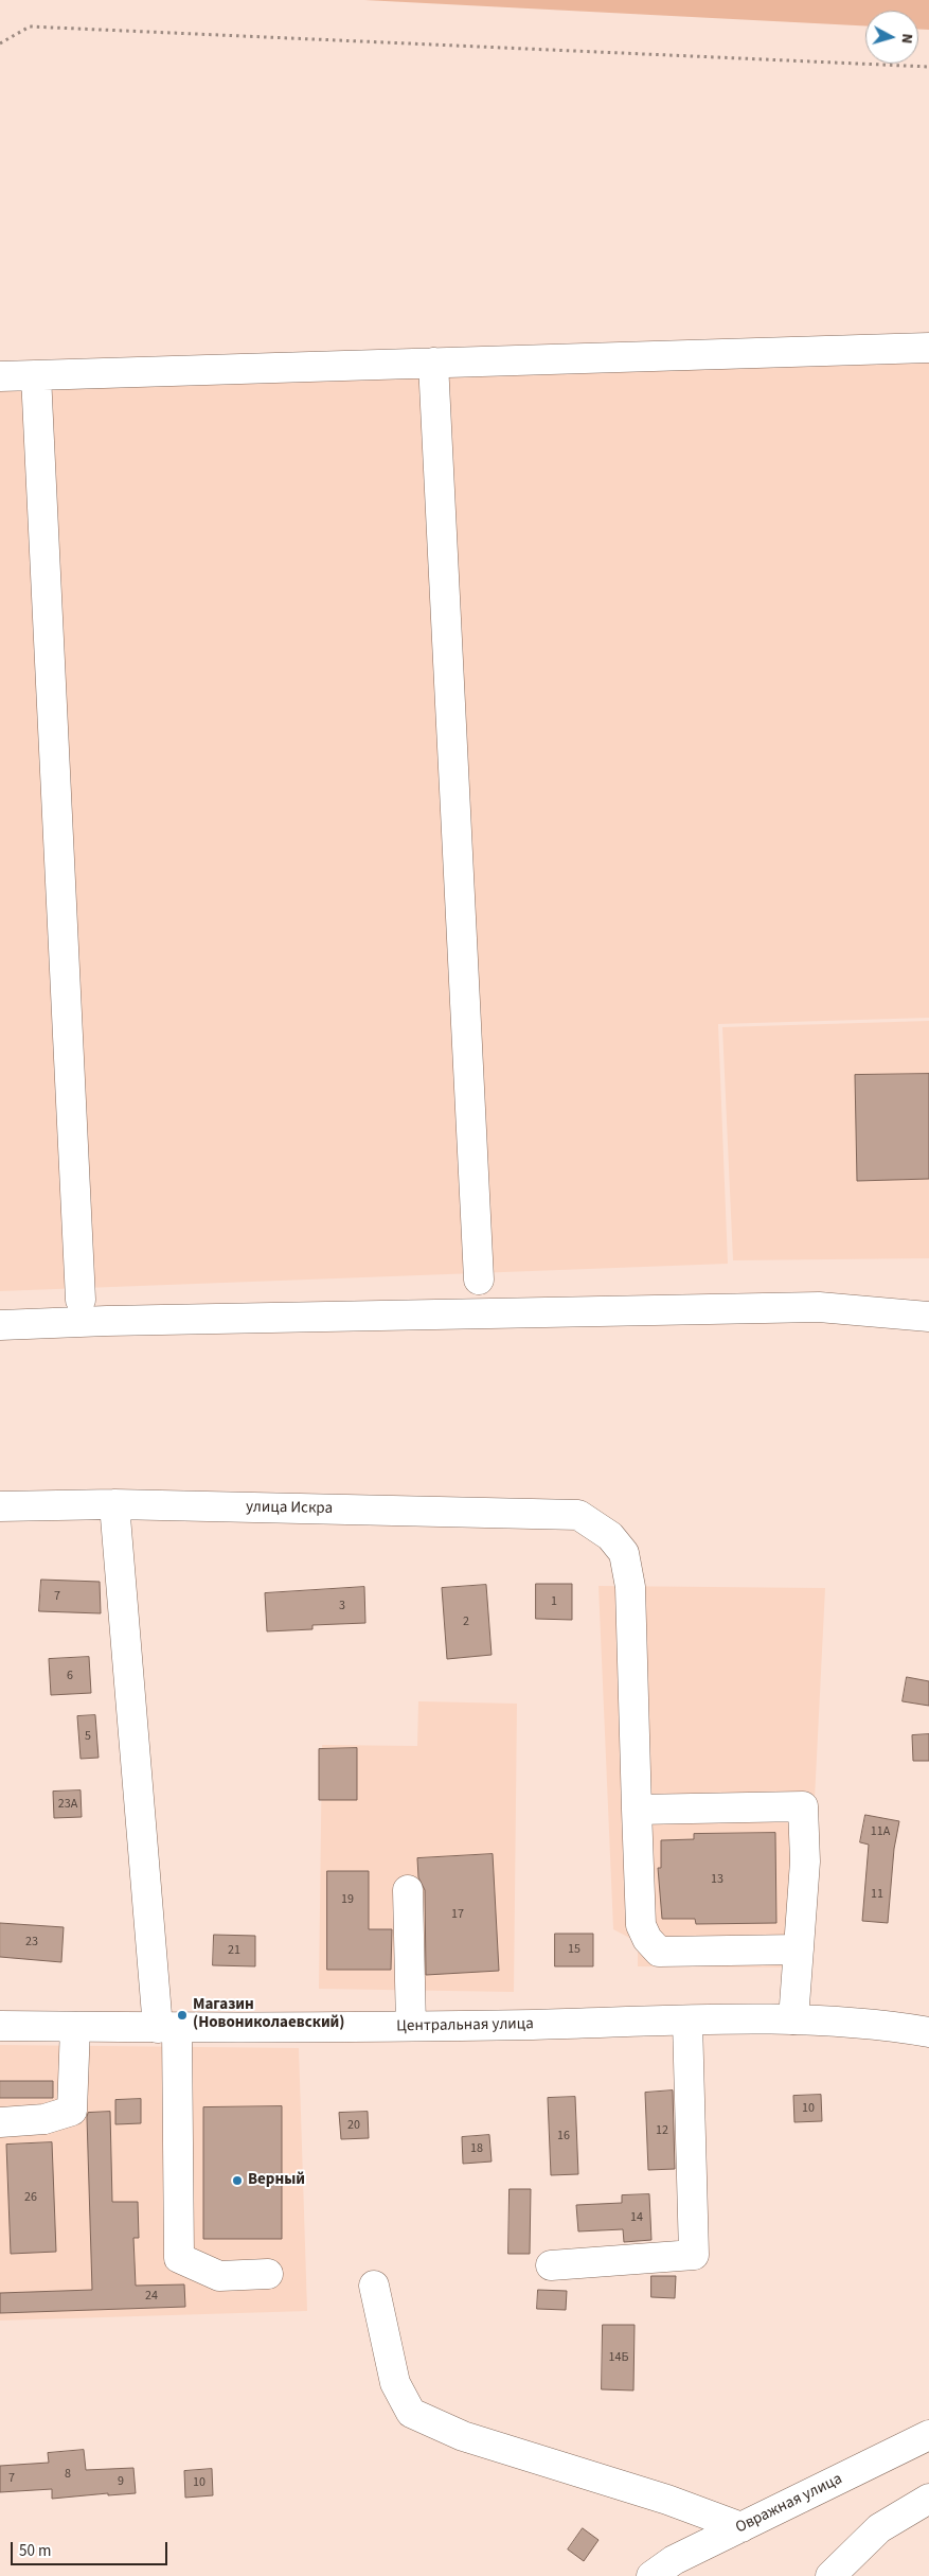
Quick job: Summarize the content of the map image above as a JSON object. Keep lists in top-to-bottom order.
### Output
{
  "streets": {
    "street": ["улица Искра", "Центральная улица", "Овражная улица"]
  },
  "places": ["Магазин (Новониколаевский)", "Верный"],
  "house_numbers": [
    "7",
    "1",
    "3",
    "2",
    "6",
    "5",
    "23А",
    "11А",
    "13",
    "11",
    "19",
    "17",
    "23",
    "15",
    "21",
    "10",
    "20",
    "12",
    "16",
    "18",
    "26",
    "14",
    "24",
    "14Б",
    "8",
    "7",
    "9",
    "10"
  ],
  "scale_bar": "50 m",
  "north": "right"
}
